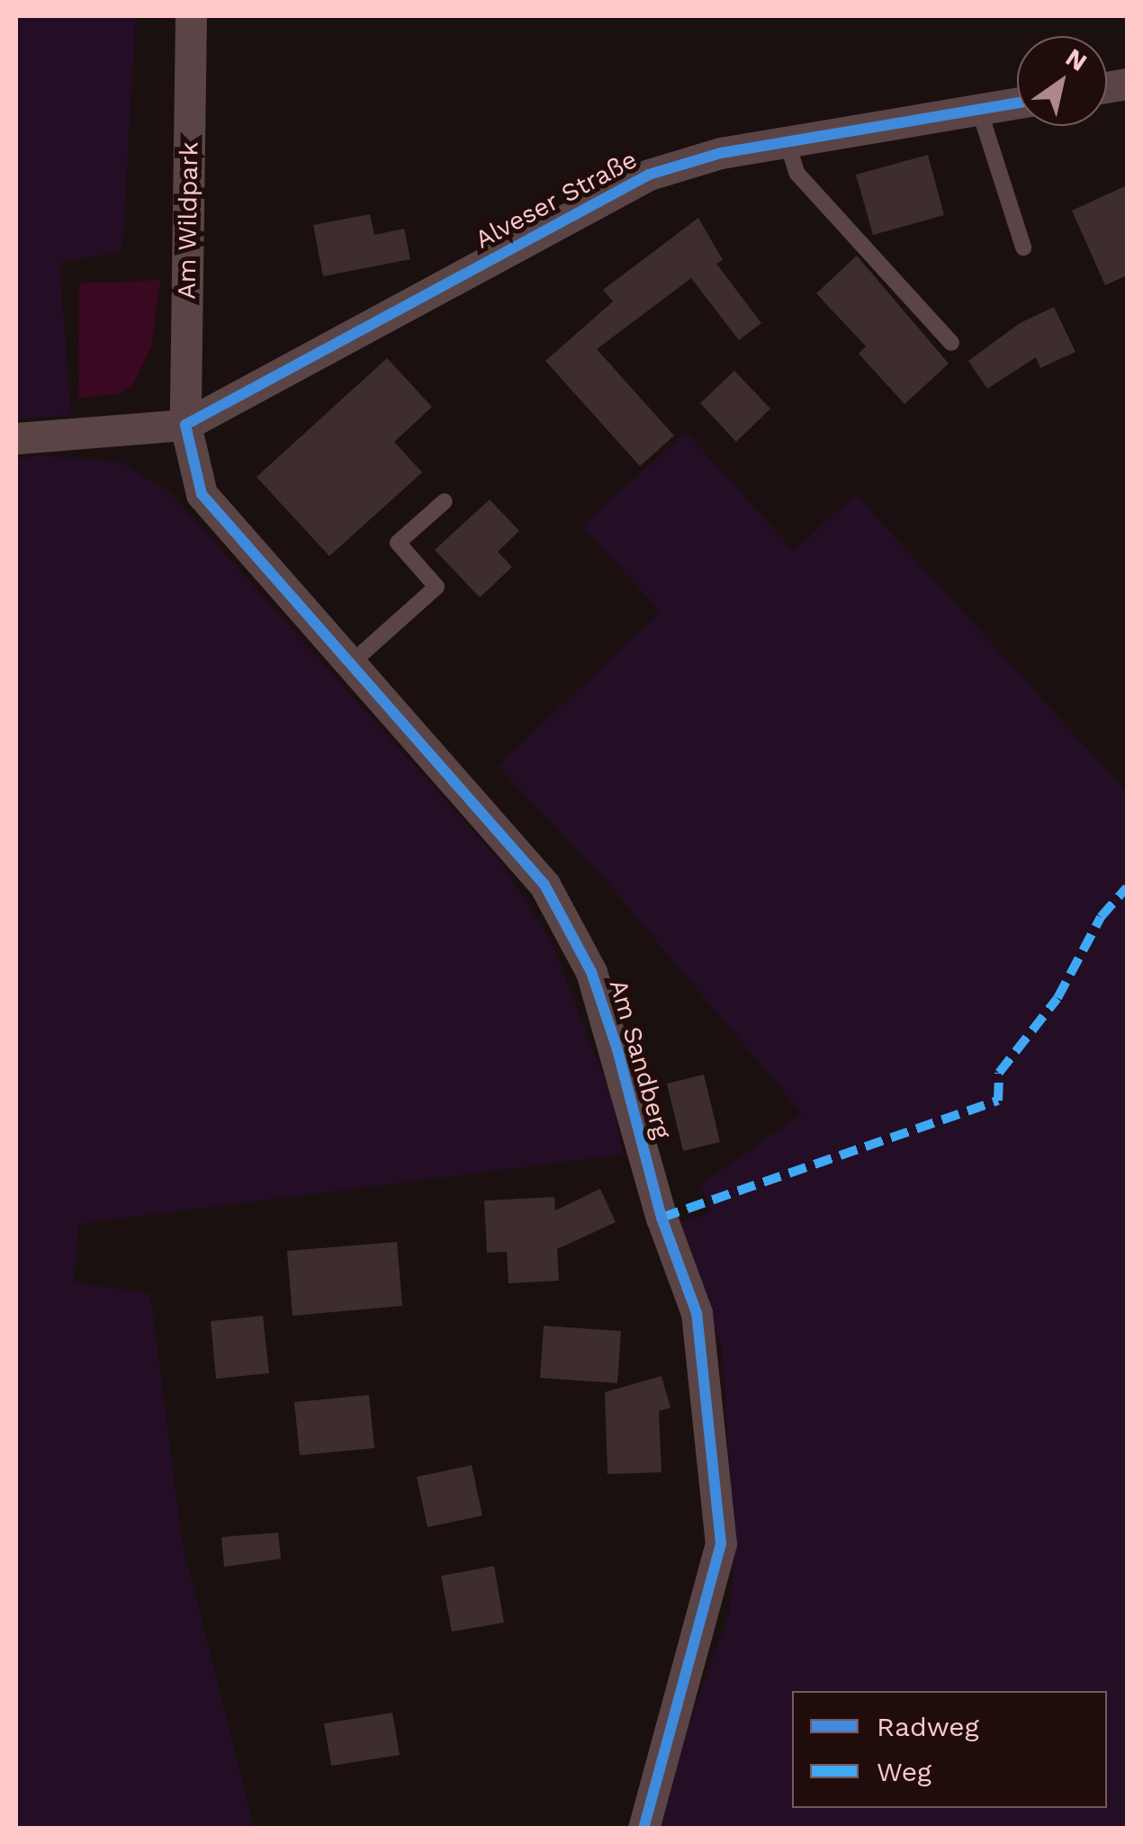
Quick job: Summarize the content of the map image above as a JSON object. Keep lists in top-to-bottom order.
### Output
{
  "streets": {
    "street": ["Alveser Straße", "Am Wildpark", "Am Sandberg"]
  },
  "crossings": [
    ["Alveser Straße", "Am Wildpark"],
    ["Alveser Straße", "Am Sandberg"],
    ["Am Wildpark", "Am Sandberg"]
  ],
  "legend": ["Radweg", "Weg"],
  "north": "top right"
}
